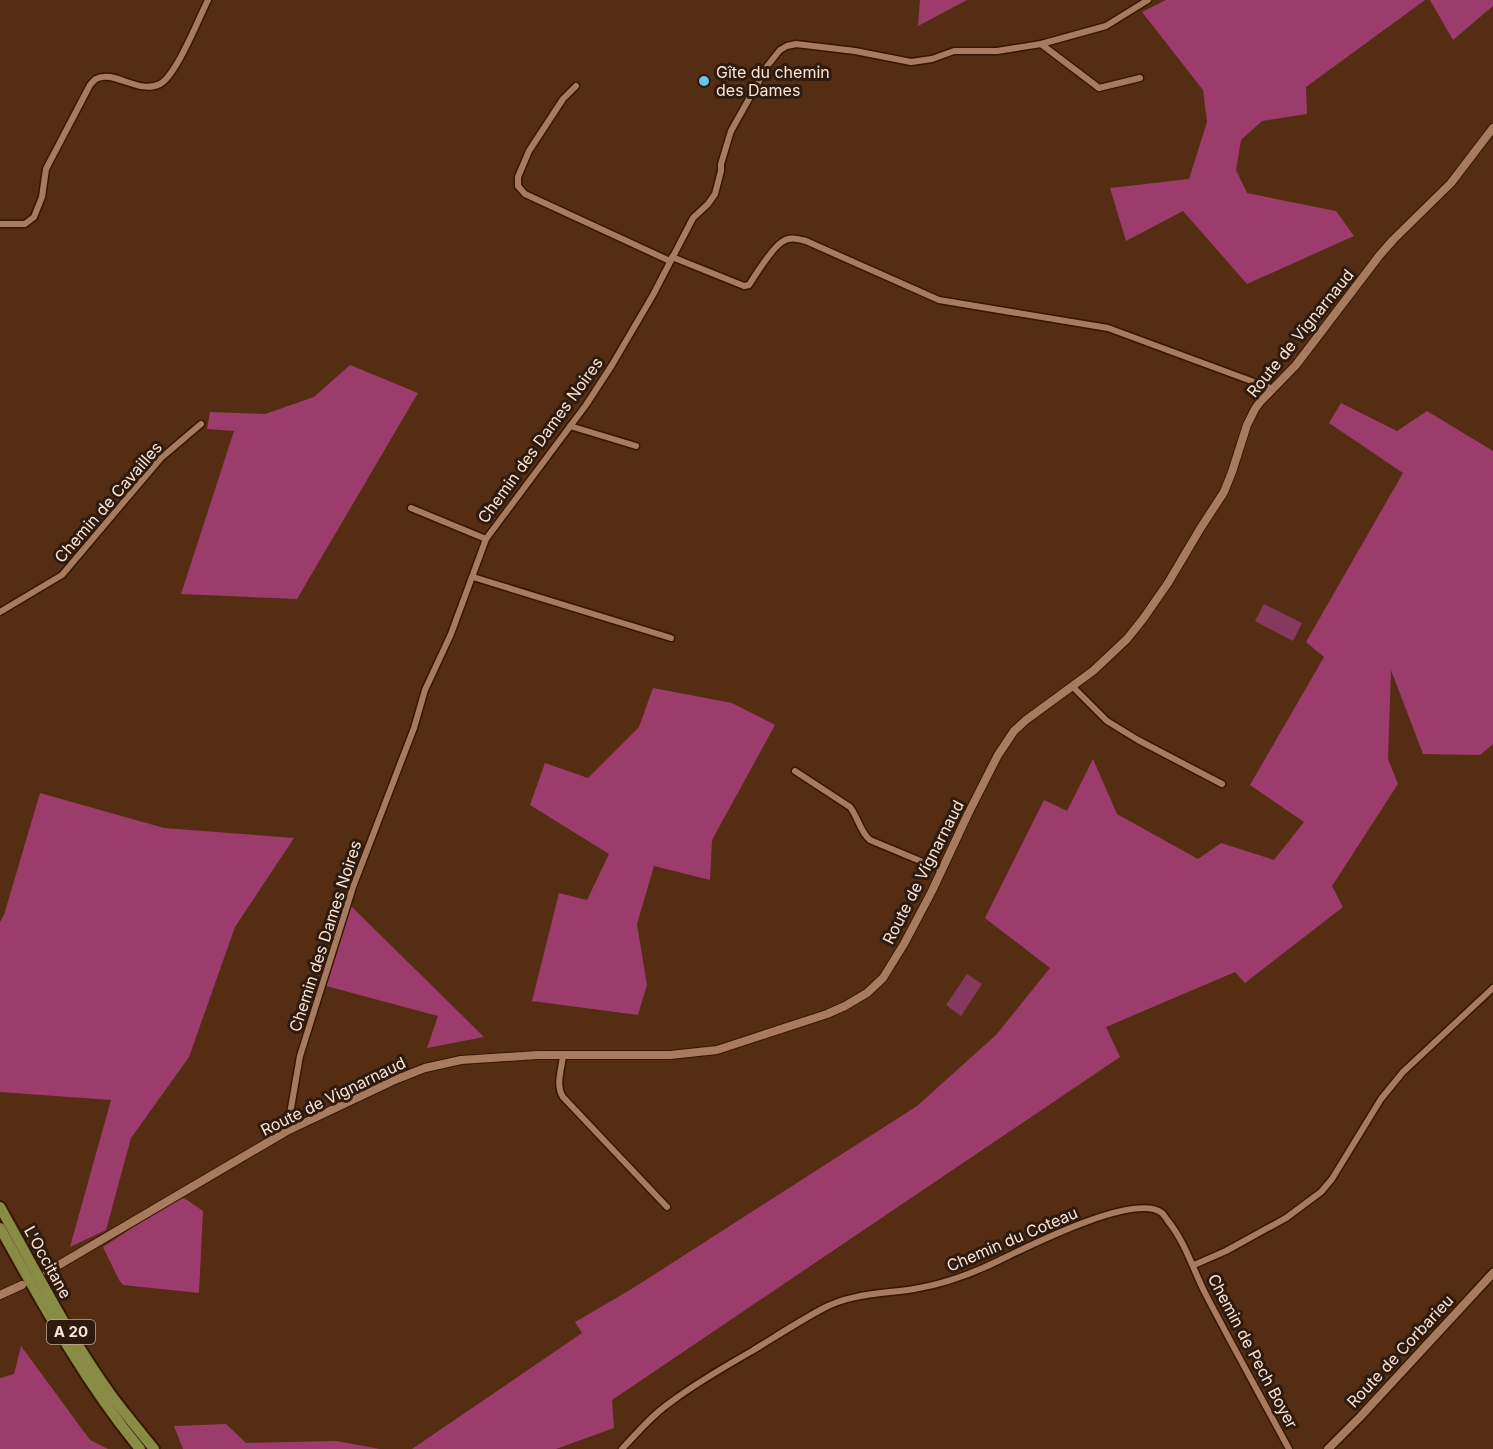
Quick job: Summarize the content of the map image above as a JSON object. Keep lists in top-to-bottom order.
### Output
{
  "streets": {
    "highway": ["L'Occitane", "A 20"],
    "main road": ["Route de Corbarieu"],
    "street": [
      "Route de Vignarnaud",
      "Chemin des Dames Noires",
      "Chemin de Cavailles",
      "Chemin du Coteau",
      "Chemin de Pech Boyer"
    ]
  },
  "crossings": [
    ["Route de Vignarnaud", "Chemin des Dames Noires"],
    ["Chemin du Coteau", "Chemin de Pech Boyer"]
  ],
  "places": ["Gîte du chemin des Dames"]
}
